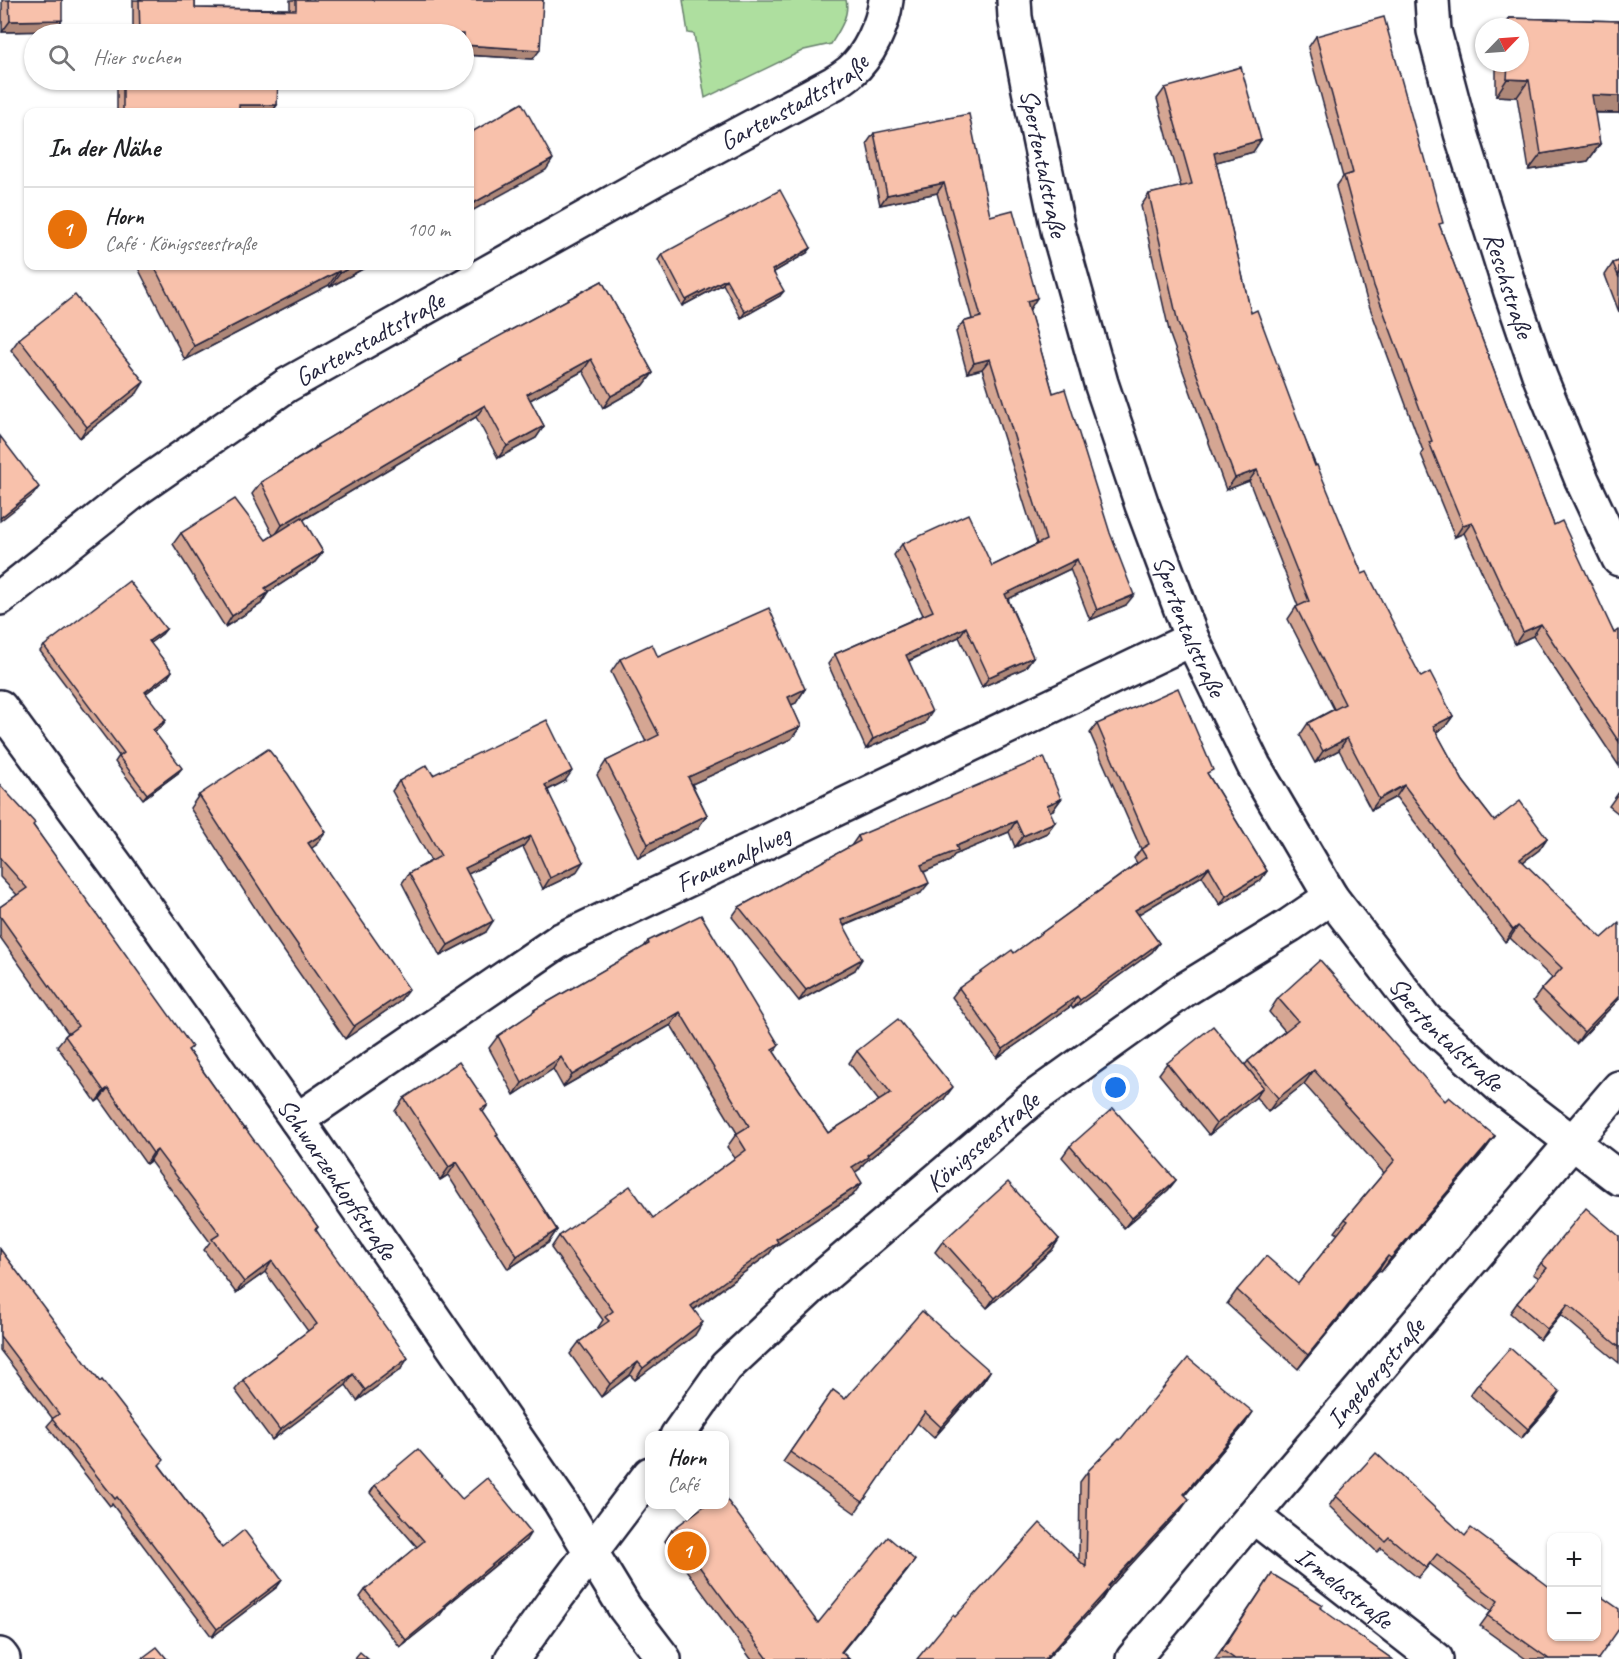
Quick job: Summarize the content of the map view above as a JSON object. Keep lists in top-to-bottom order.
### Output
{
  "streets": {
    "street": [
      "Gartenstadtstraße",
      "Spertentalstraße",
      "Reschstraße",
      "Frauenalplweg",
      "Königsseestraße",
      "Schwarzenkopfstraße",
      "Ingeborgstraße",
      "Irmelastraße"
    ]
  },
  "crossings": [
    ["Spertentalstraße", "Frauenalplweg"],
    ["Spertentalstraße", "Königsseestraße"],
    ["Spertentalstraße", "Ingeborgstraße"],
    ["Frauenalplweg", "Schwarzenkopfstraße"],
    ["Ingeborgstraße", "Irmelastraße"]
  ],
  "north": "top right",
  "page": {
    "search": "Hier suchen",
    "heading": "In der Nähe",
    "list": [
      {
        "mark": "1",
        "name": "Horn",
        "note": "Café · Königsseestraße",
        "value": "100 m"
      }
    ],
    "popup": ["Horn", "Café"],
    "pins": "1",
    "map_buttons": ["+", "−"]
  }
}
